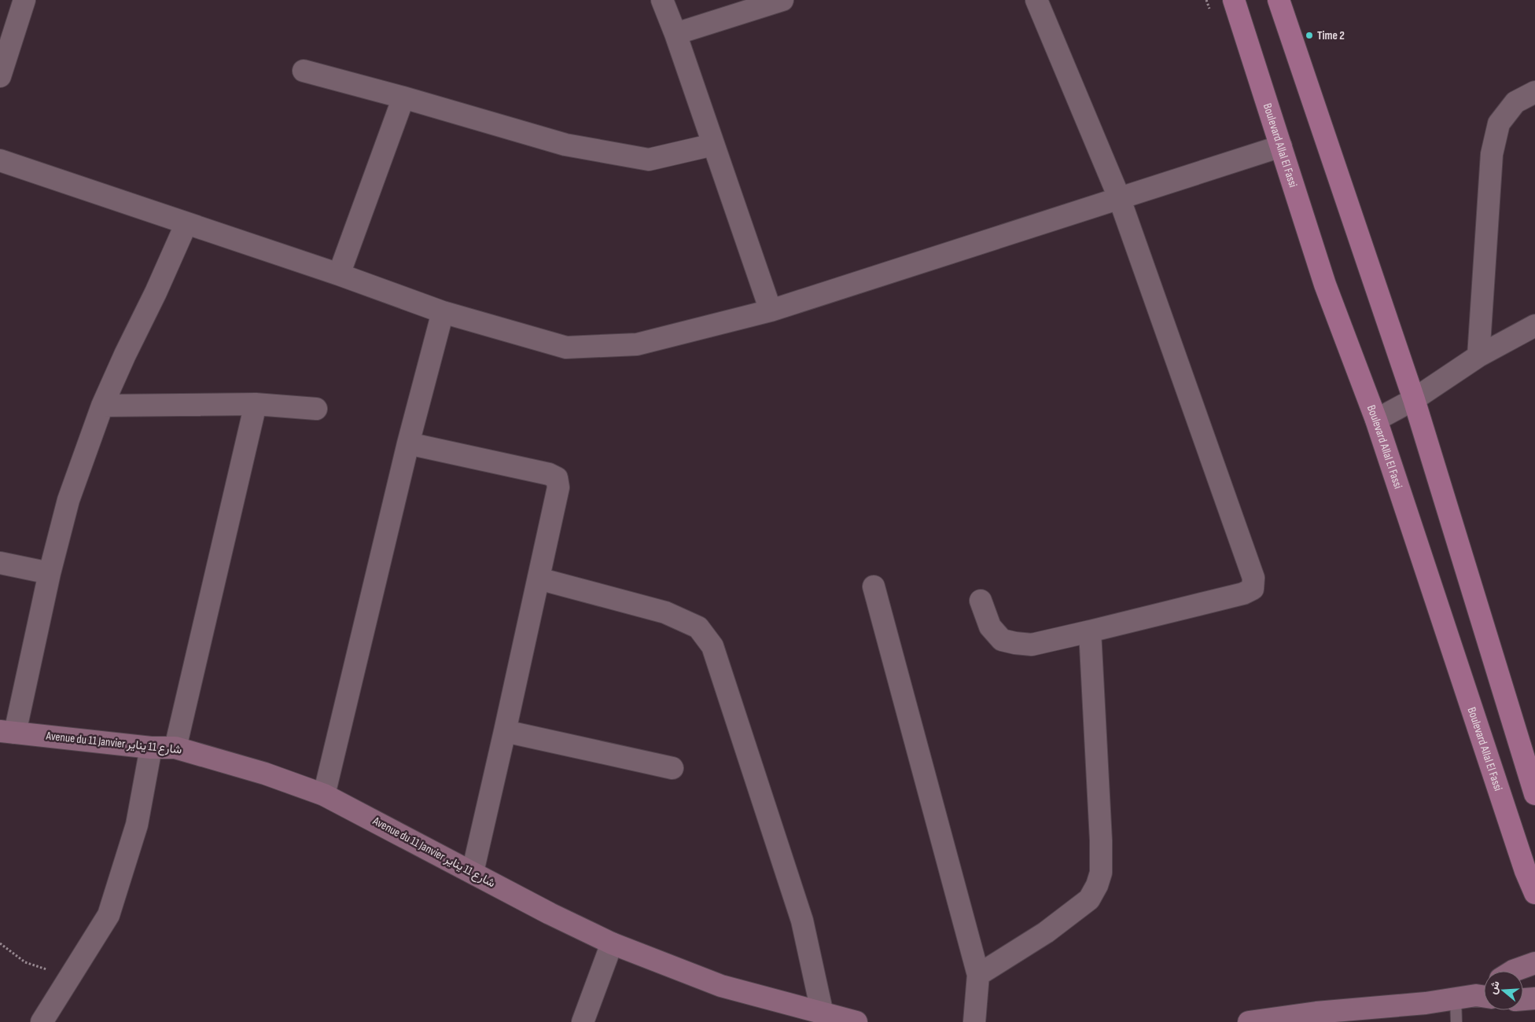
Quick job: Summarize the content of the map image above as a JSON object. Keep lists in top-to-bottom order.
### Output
{
  "streets": {
    "main road": ["Boulevard Allal El Fassi"],
    "street": ["Avenue du 11 Janvier شارع 11 يناير"]
  },
  "places": ["Time 2"],
  "north": "left"
}
